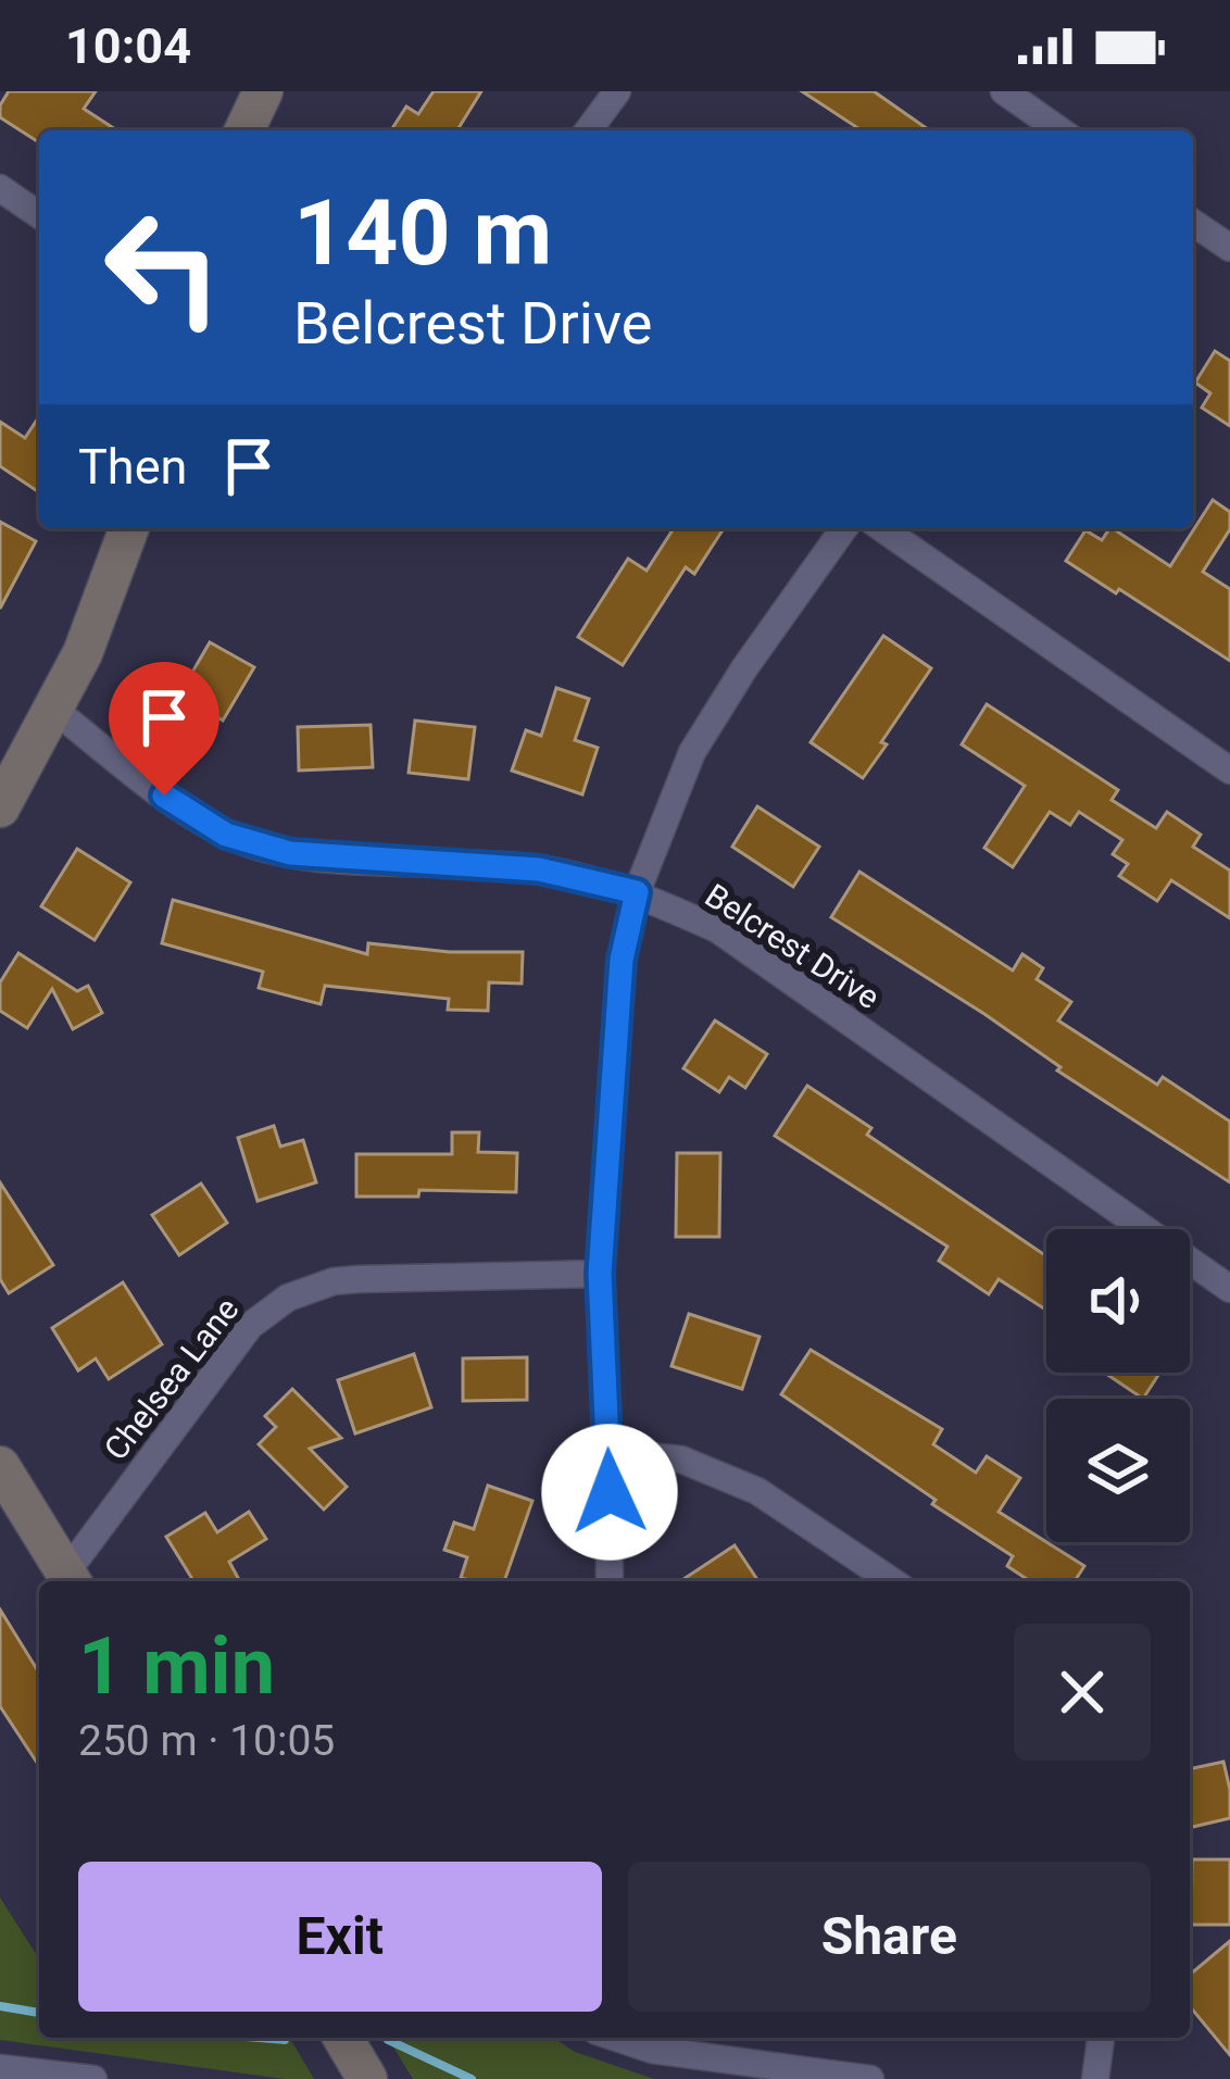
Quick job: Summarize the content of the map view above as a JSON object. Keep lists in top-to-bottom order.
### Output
{
  "streets": {
    "street": ["Belcrest Drive", "Chelsea Lane"]
  },
  "page": {
    "status": "10:04",
    "turn": ["140 m", "Belcrest Drive"],
    "then": "Then",
    "heading": ["1 min", "250 m · 10:05"],
    "buttons": ["Exit", "Share"]
  }
}
